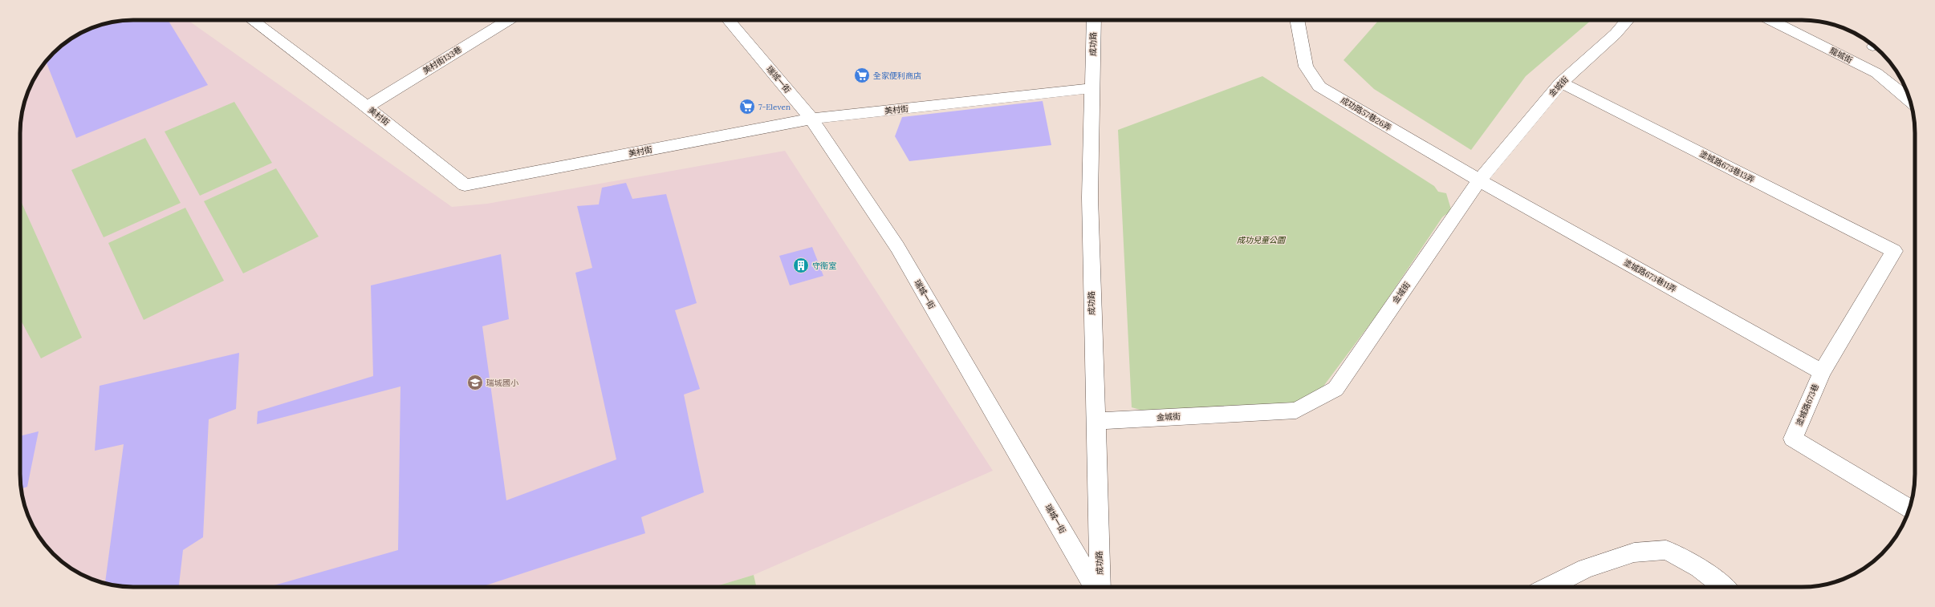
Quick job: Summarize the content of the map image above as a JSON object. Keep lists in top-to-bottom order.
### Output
{
  "streets": {
    "street": [
      "成功路",
      "龍城街",
      "美村街133巷",
      "瑞城一街",
      "金城街",
      "美村街",
      "成功路57巷26弄",
      "塗城路673巷13弄",
      "塗城路673巷11弄",
      "塗城路673巷"
    ]
  },
  "crossings": [
    ["成功路", "金城街"],
    ["成功路", "美村街"],
    ["美村街133巷", "美村街"],
    ["瑞城一街", "美村街"],
    ["金城街", "成功路57巷26弄"],
    ["金城街", "塗城路673巷13弄"],
    ["金城街", "塗城路673巷11弄"],
    ["成功路57巷26弄", "塗城路673巷11弄"],
    ["塗城路673巷13弄", "塗城路673巷"],
    ["塗城路673巷11弄", "塗城路673巷"]
  ],
  "parks": ["成功兒童公園"],
  "places": {
    "supermarket": ["全家便利商店", "7-Eleven"],
    "building": ["守衛室"],
    "school or university": ["瑞城國小"]
  }
}
